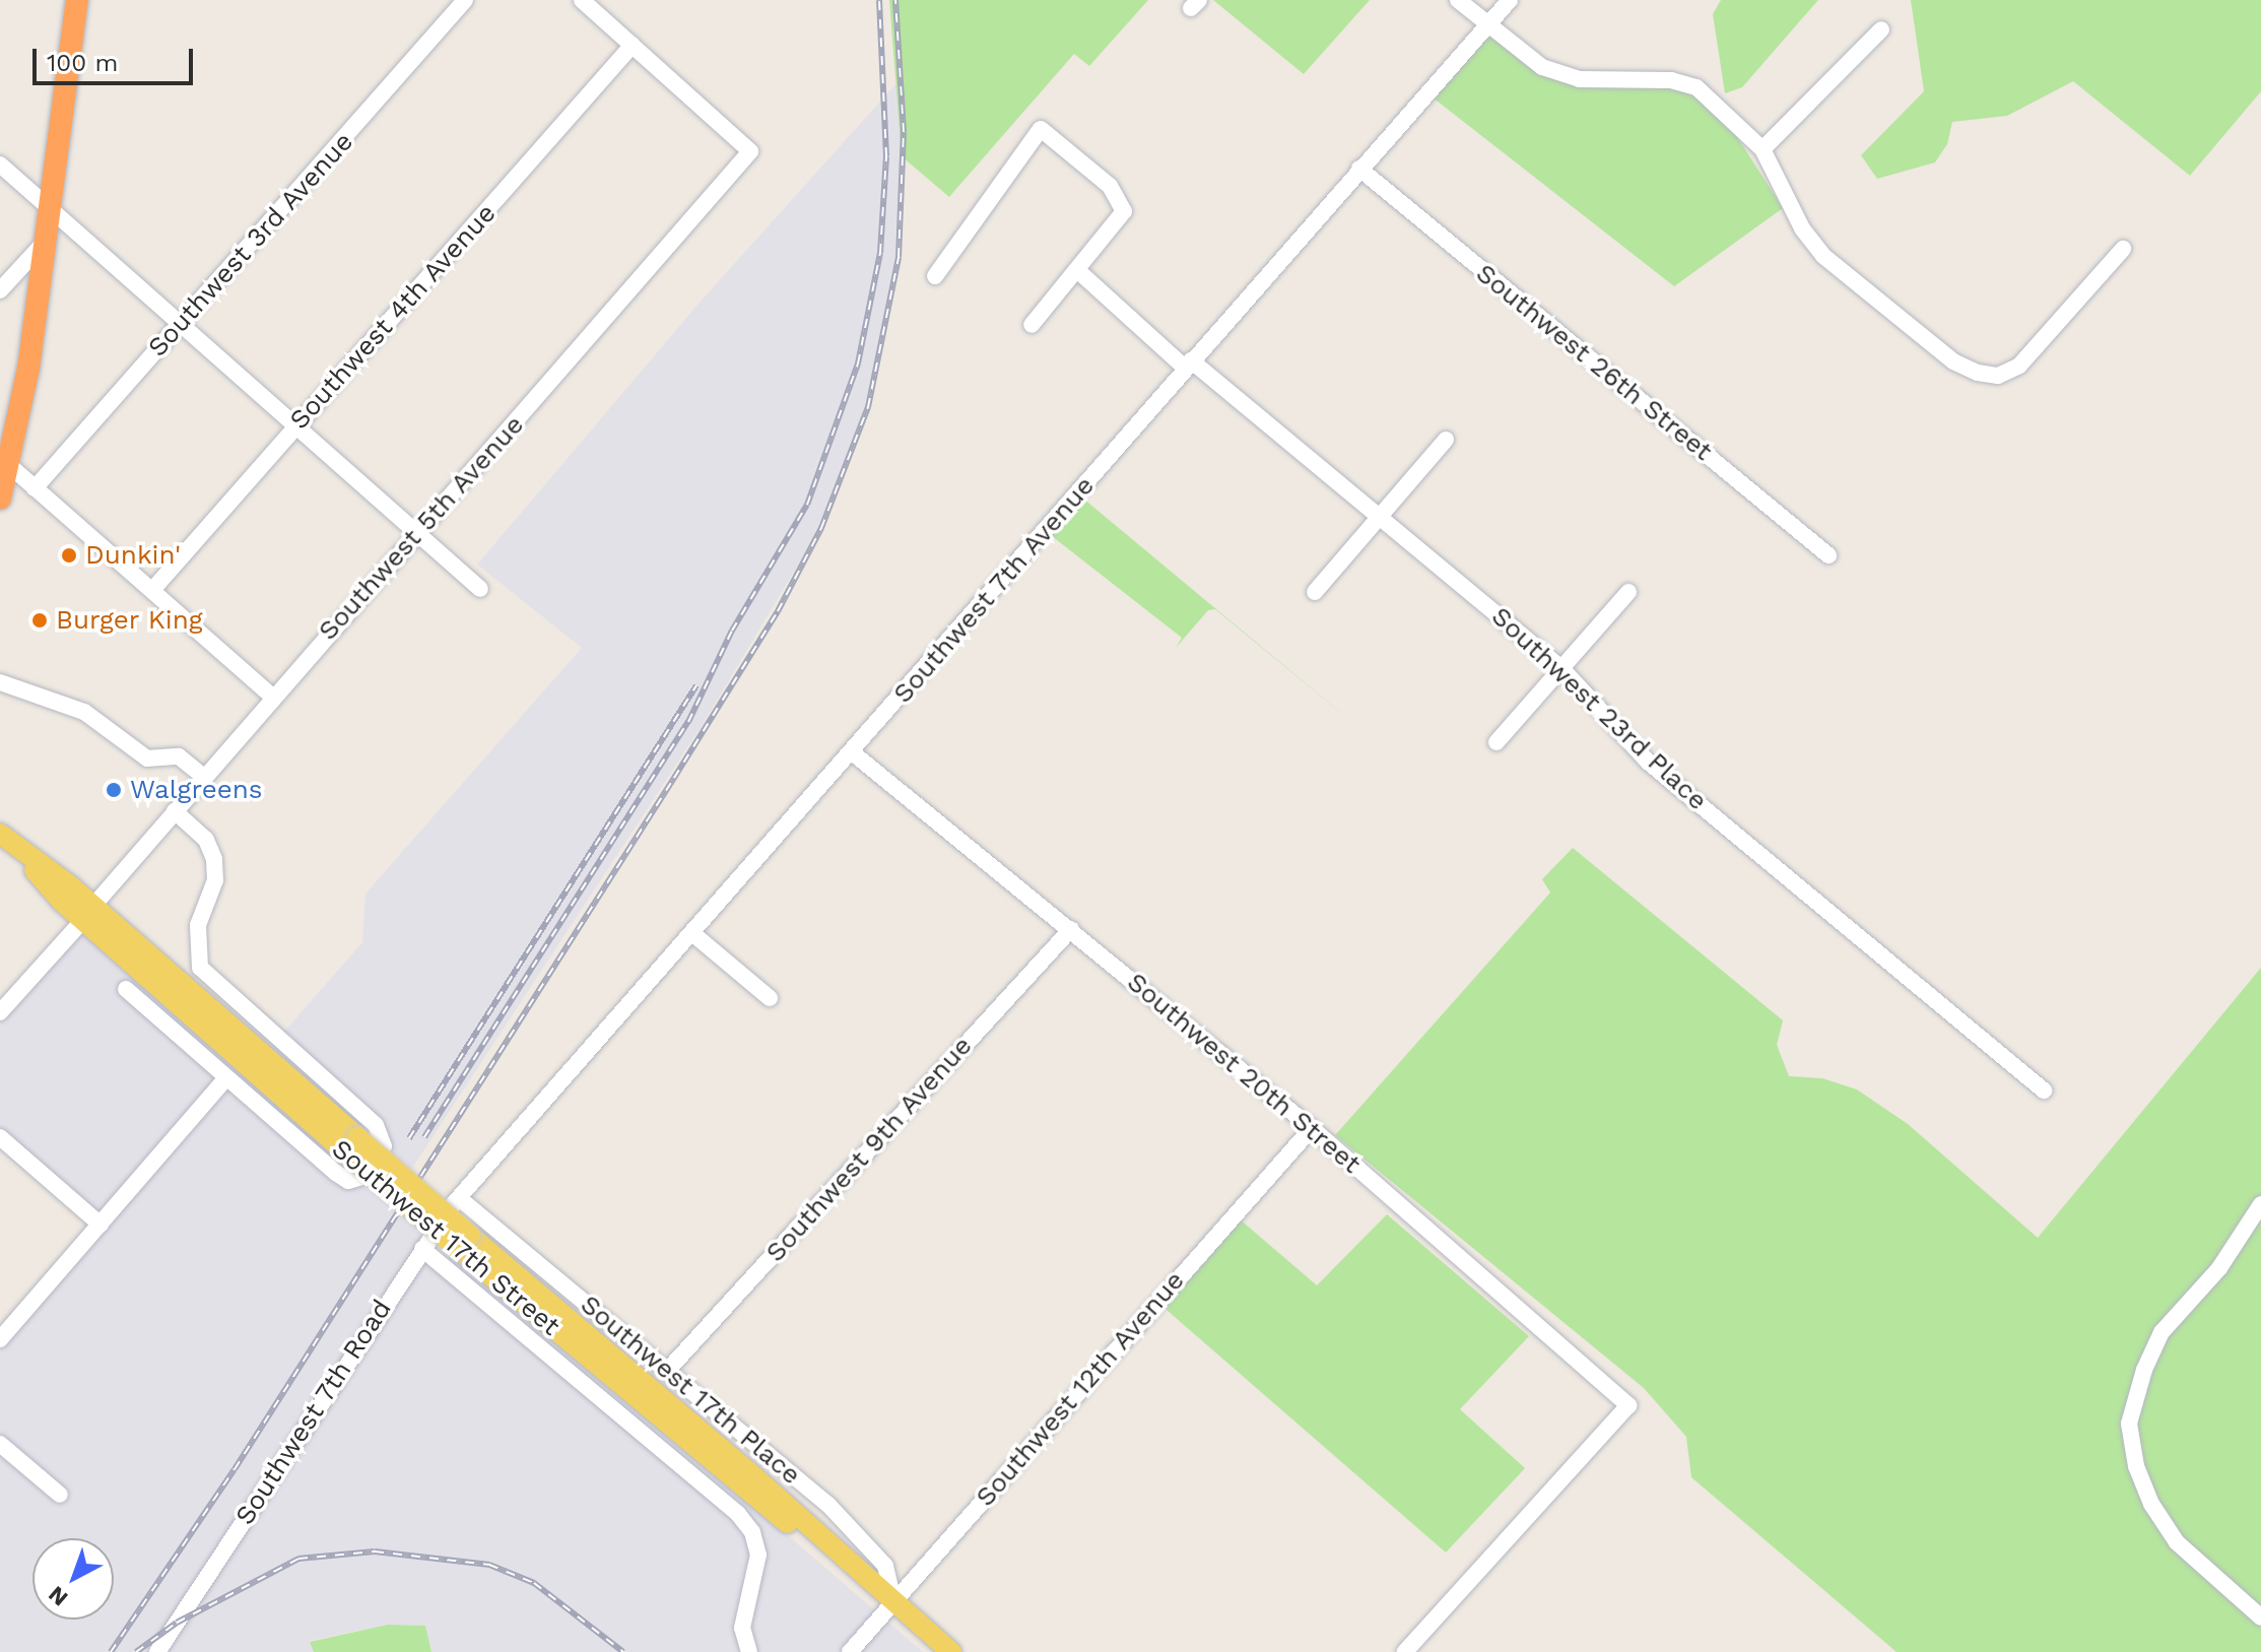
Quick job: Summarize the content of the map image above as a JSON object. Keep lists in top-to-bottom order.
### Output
{
  "streets": {
    "main road": ["Southwest 17th Street"],
    "street": [
      "Southwest 3rd Avenue",
      "Southwest 4th Avenue",
      "Southwest 26th Street",
      "Southwest 5th Avenue",
      "Southwest 7th Avenue",
      "Southwest 23rd Place",
      "Southwest 20th Street",
      "Southwest 9th Avenue",
      "Southwest 12th Avenue",
      "Southwest 17th Place",
      "Southwest 7th Road"
    ]
  },
  "crossings": [
    ["Southwest 4th Avenue", "Southwest 5th Avenue"],
    ["Southwest 26th Street", "Southwest 7th Avenue"],
    ["Southwest 5th Avenue", "Southwest 17th Street"],
    ["Southwest 7th Avenue", "Southwest 23rd Place"],
    ["Southwest 7th Avenue", "Southwest 20th Street"],
    ["Southwest 7th Avenue", "Southwest 7th Road"],
    ["Southwest 20th Street", "Southwest 9th Avenue"],
    ["Southwest 20th Street", "Southwest 12th Avenue"],
    ["Southwest 9th Avenue", "Southwest 17th Place"],
    ["Southwest 17th Street", "Southwest 12th Avenue"],
    ["Southwest 17th Street", "Southwest 17th Place"],
    ["Southwest 12th Avenue", "Southwest 17th Place"],
    ["Southwest 17th Place", "Southwest 7th Road"]
  ],
  "places": ["Dunkin'", "Burger King", "Walgreens"],
  "scale_bar": "100 m",
  "north": "bottom left"
}
